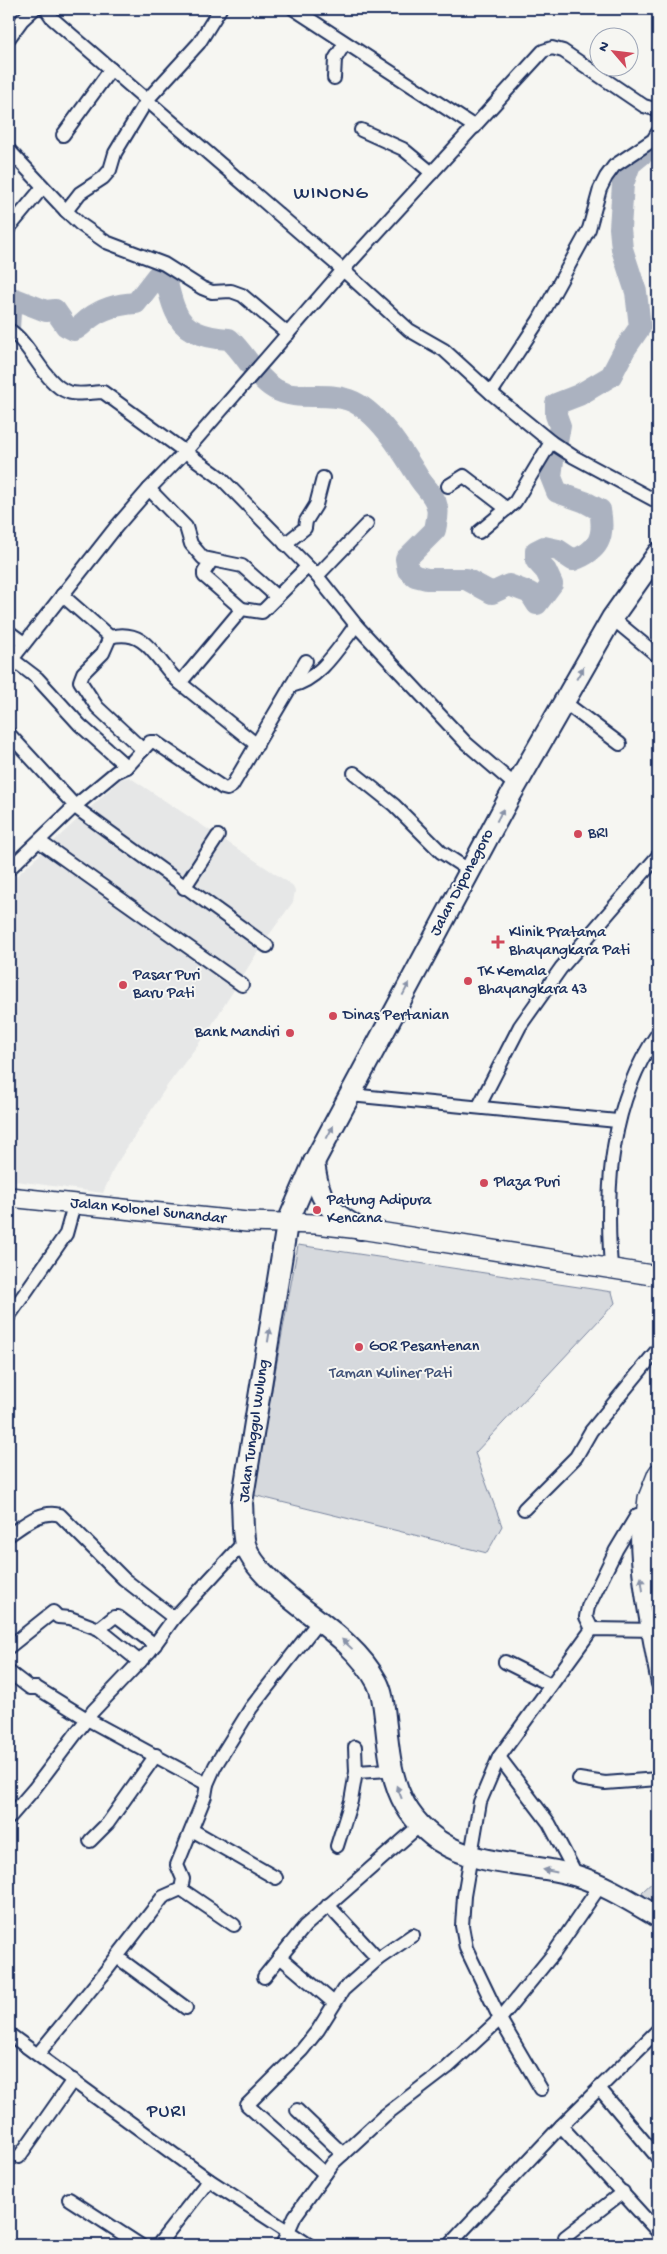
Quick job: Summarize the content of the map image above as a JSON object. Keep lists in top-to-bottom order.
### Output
{
  "streets": {
    "main road": ["Jalan Diponegoro", "Jalan Kolonel Sunandar", "Jalan Tunggul Wulung"]
  },
  "crossings": [
    ["Jalan Diponegoro", "Jalan Kolonel Sunandar"],
    ["Jalan Diponegoro", "Jalan Tunggul Wulung"],
    ["Jalan Kolonel Sunandar", "Jalan Tunggul Wulung"]
  ],
  "one_way": ["Jalan Diponegoro", "Jalan Tunggul Wulung"],
  "districts": ["WINONG", "PURI"],
  "parks": ["Taman Kuliner Pati"],
  "places": {
    "other": [
      "BRI",
      "TK Kemala Bhayangkara 43",
      "Pasar Puri Baru Pati",
      "Dinas Pertanian",
      "Bank Mandiri",
      "Plaza Puri",
      "Patung Adipura Kencana",
      "GOR Pesantenan"
    ],
    "health": ["Klinik Pratama Bhayangkara Pati"]
  },
  "north": "top left"
}
